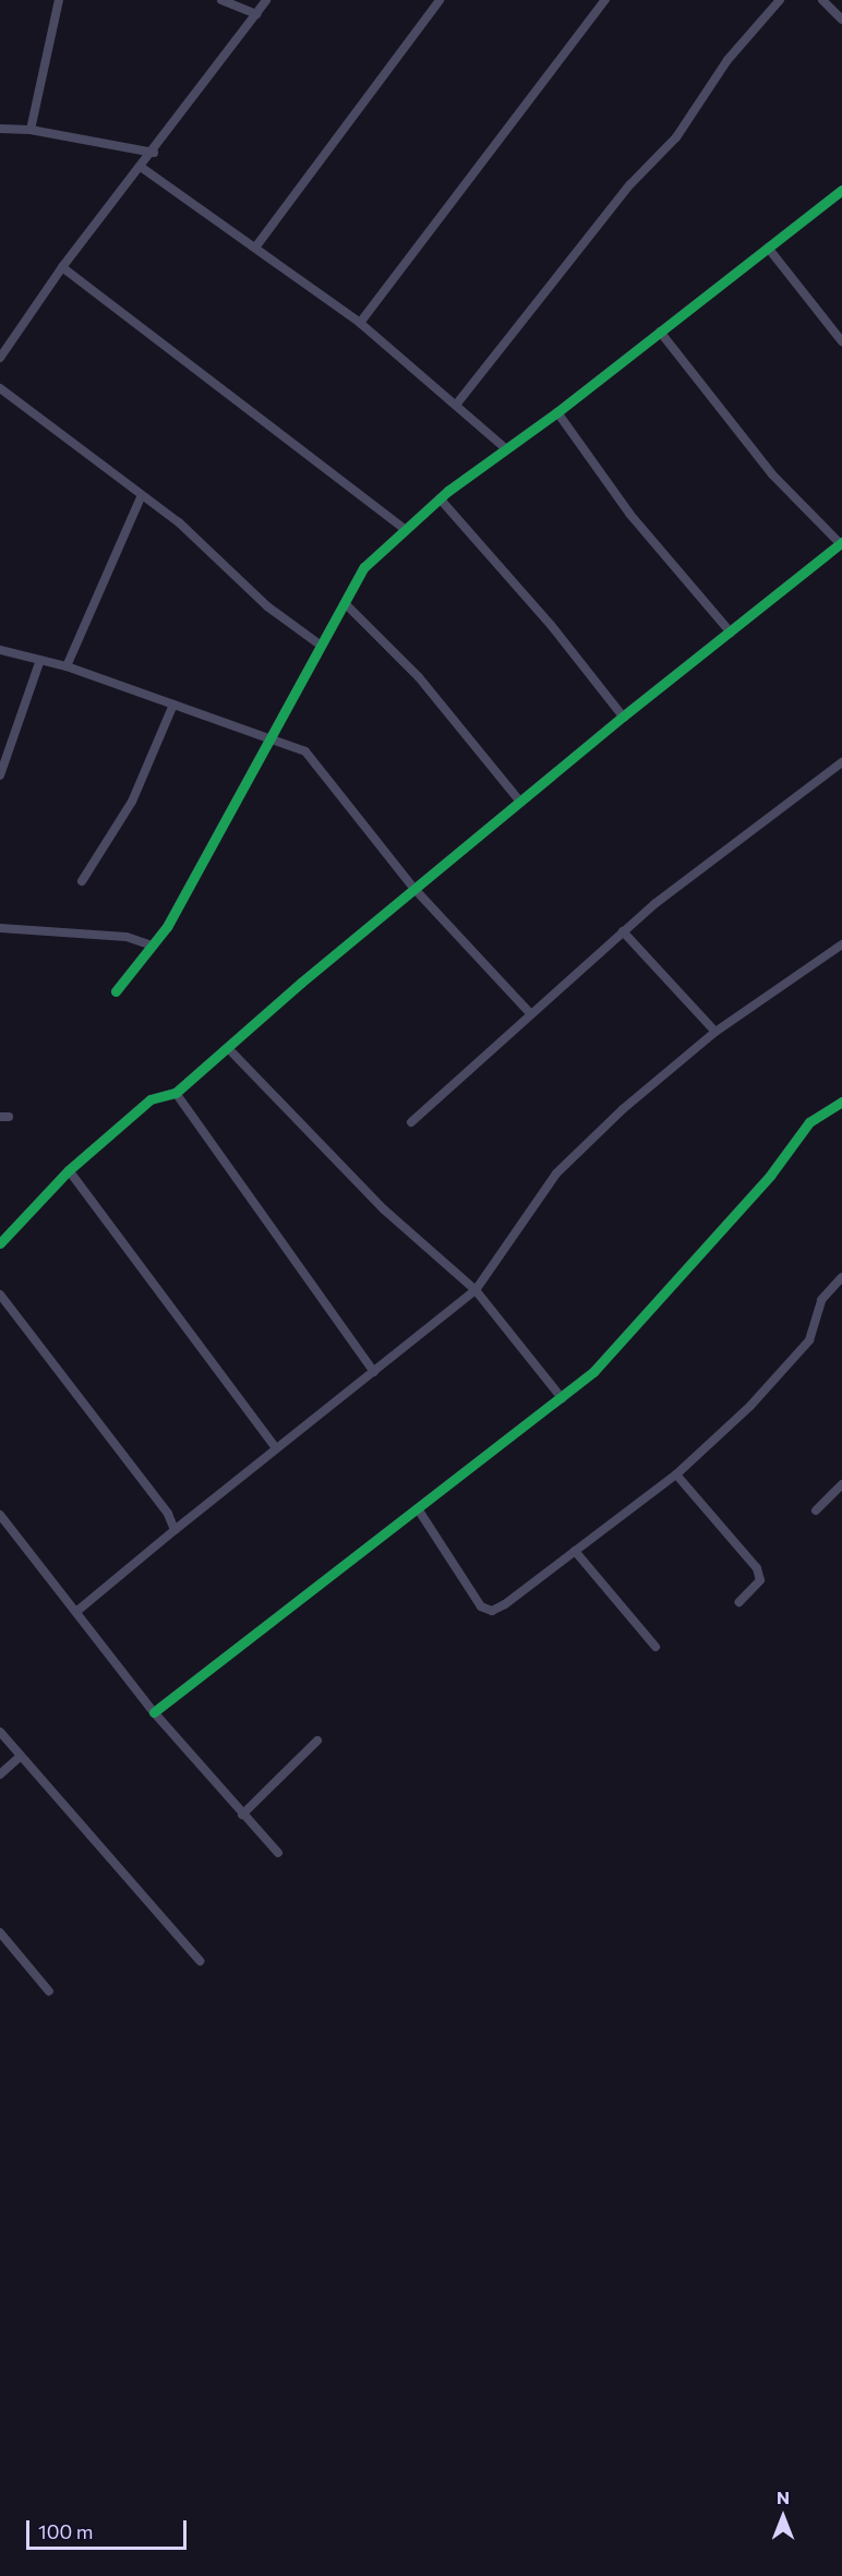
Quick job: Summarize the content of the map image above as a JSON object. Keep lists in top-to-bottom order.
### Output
{
  "scale_bar": "100 m",
  "north": "top"
}
